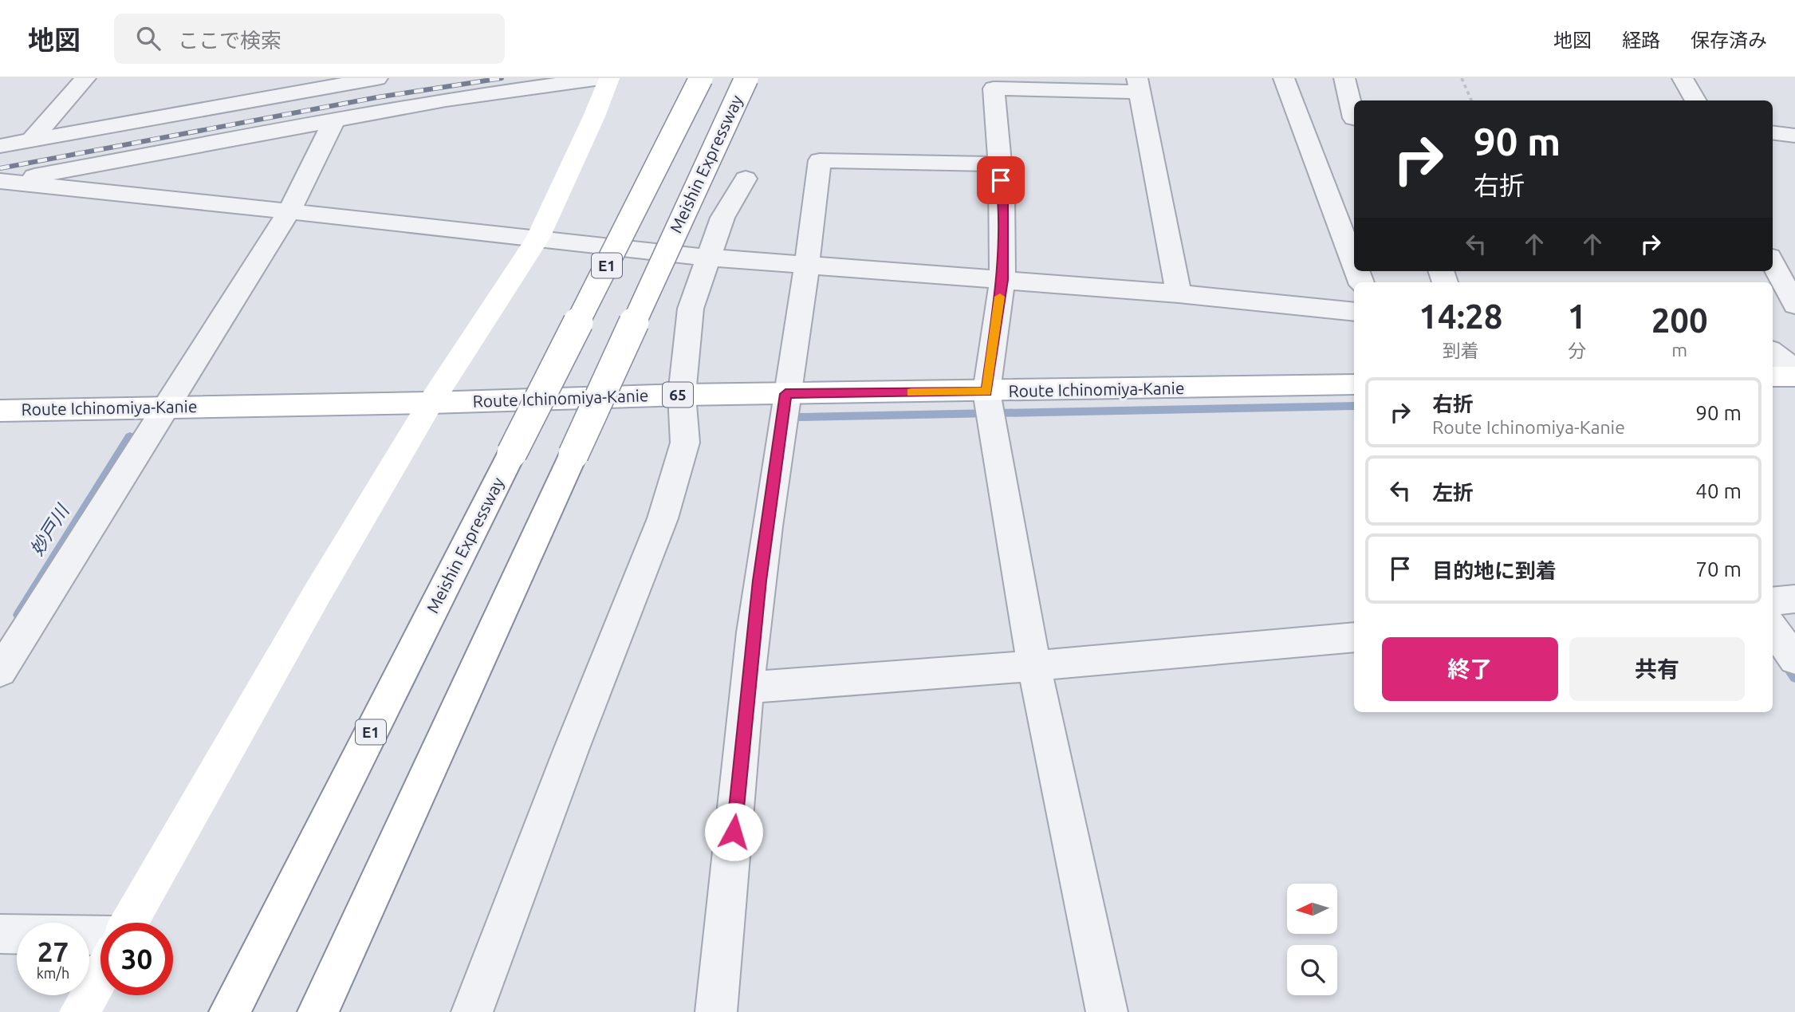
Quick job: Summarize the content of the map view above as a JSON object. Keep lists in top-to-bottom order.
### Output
{
  "streets": {
    "main road": [
      "Meishin Expressway",
      "E1",
      "Route Ichinomiya-Kanie",
      "65"
    ]
  },
  "water": ["妙戸川"],
  "north": "left",
  "page": {
    "header": "地図",
    "search": "ここで検索",
    "nav": ["地図", "経路", "保存済み"],
    "turn": ["90 m", "右折"],
    "eta": [
      "14:28",
      "到着",
      "1",
      "分",
      "200",
      "m"
    ],
    "list": [
      {
        "name": "右折",
        "note": "Route Ichinomiya-Kanie",
        "value": "90 m"
      },
      {
        "name": "左折",
        "value": "40 m"
      },
      {
        "name": "目的地に到着",
        "value": "70 m"
      }
    ],
    "buttons": ["終了", "共有"],
    "speed": "27 km/h",
    "limit": "30"
  }
}
